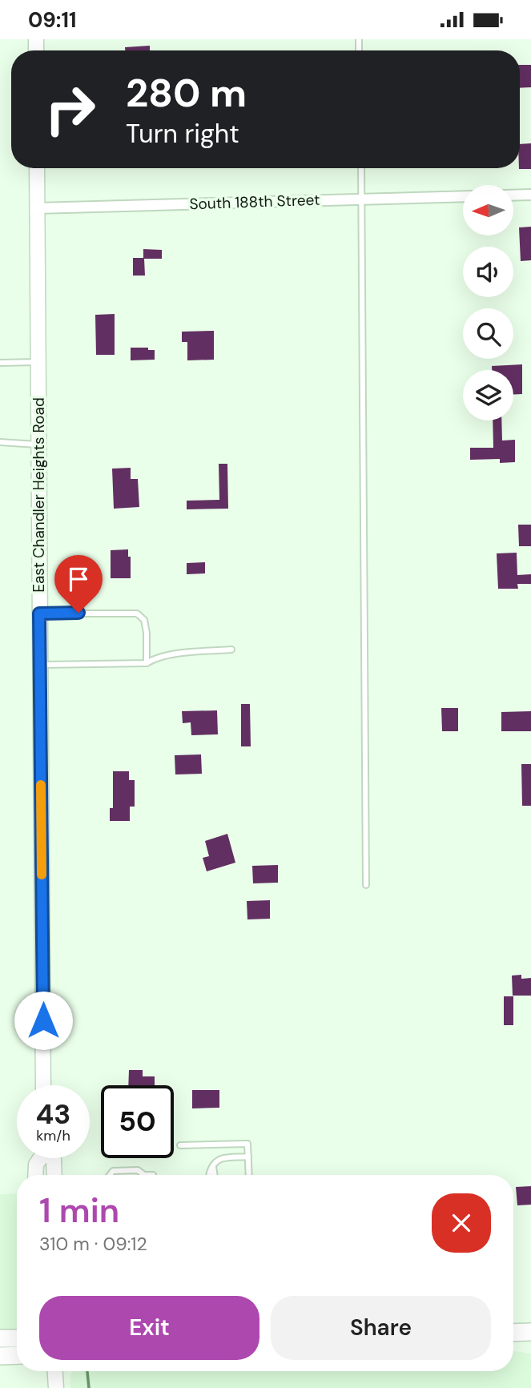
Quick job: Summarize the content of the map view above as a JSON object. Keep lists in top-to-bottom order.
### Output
{
  "streets": {
    "main road": ["East Chandler Heights Road"],
    "street": ["South 188th Street"]
  },
  "crossings": [
    ["South 188th Street", "East Chandler Heights Road"]
  ],
  "north": "left",
  "page": {
    "status": "09:11",
    "turn": ["280 m", "Turn right"],
    "speed": "43 km/h",
    "limit": "50",
    "heading": ["1 min", "310 m · 09:12"],
    "buttons": ["Exit", "Share"]
  }
}
